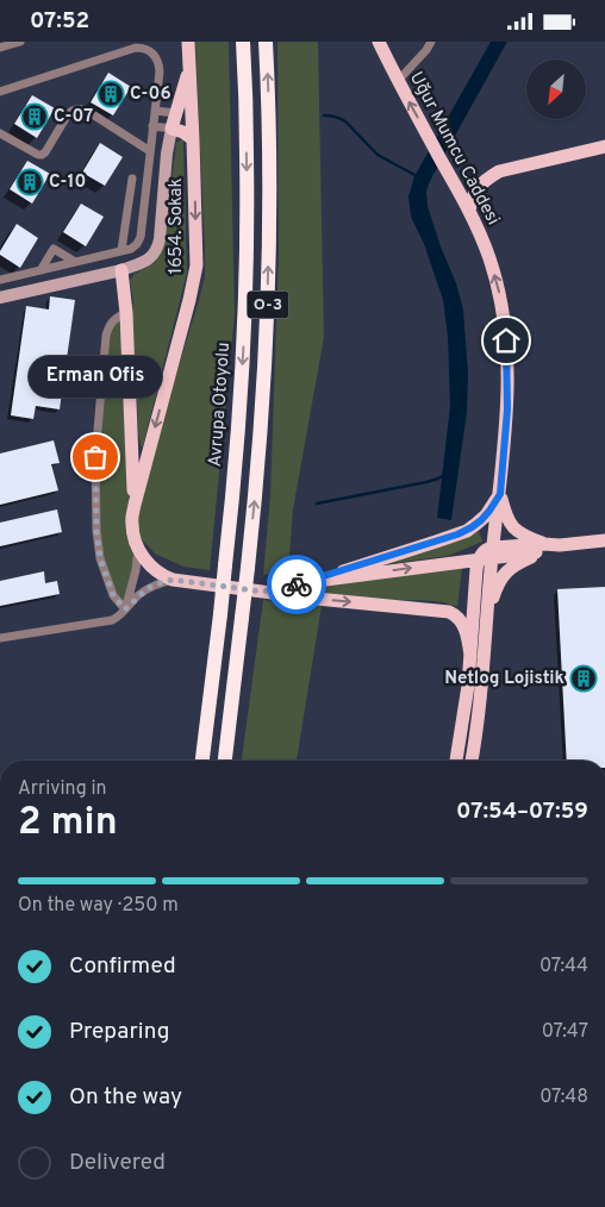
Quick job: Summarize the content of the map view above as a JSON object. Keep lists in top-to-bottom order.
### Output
{
  "streets": {
    "highway": ["O-3", "Avrupa Otoyolu"],
    "main road": ["Uğur Mumcu Caddesi", "1654. Sokak"]
  },
  "one_way": ["Uğur Mumcu Caddesi"],
  "places": {
    "building": [
      "C-06",
      "C-07",
      "C-10",
      "Netlog Lojistik"
    ],
    "other": ["Erman Ofis"]
  },
  "north": "bottom left",
  "page": {
    "status": "07:52",
    "bubble": "Erman Ofis",
    "heading": ["2 min", "Arriving in", "07:54–07:59"],
    "bar": "On the way · 250 m",
    "list": [
      ["Confirmed", "07:44"],
      ["Preparing", "07:47"],
      ["On the way", "07:48"],
      "Delivered"
    ]
  }
}
